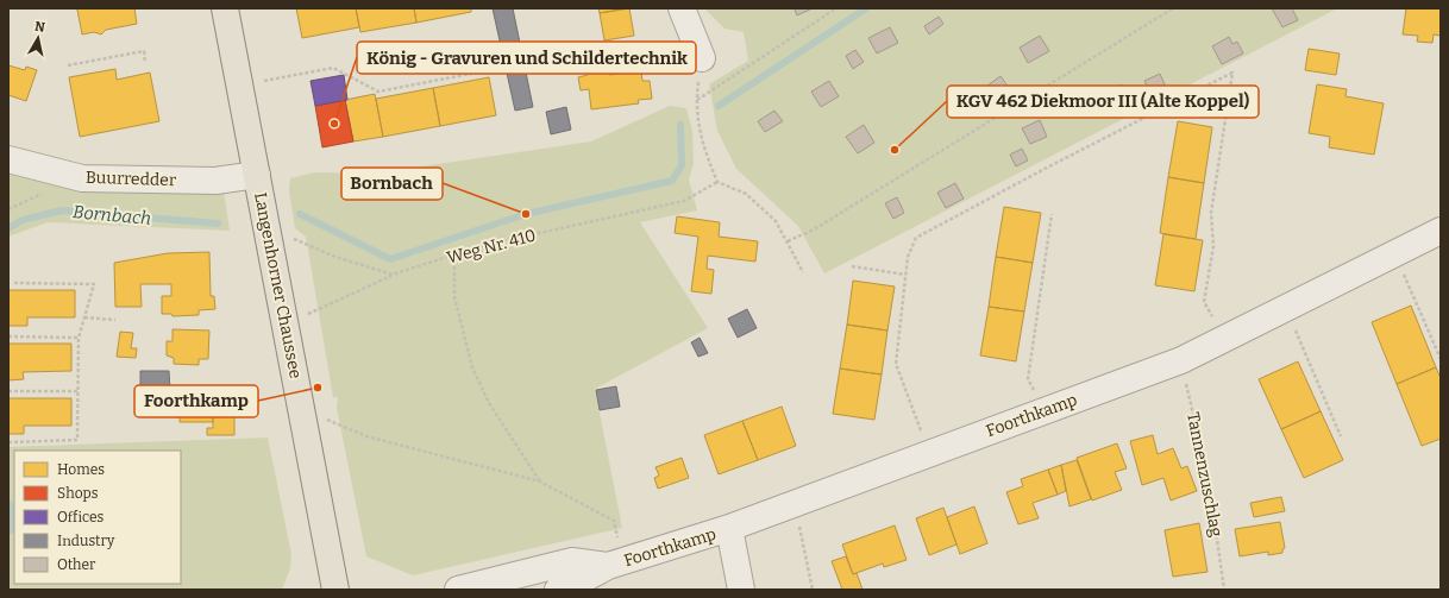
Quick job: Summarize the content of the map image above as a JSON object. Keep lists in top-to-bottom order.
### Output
{
  "streets": {
    "main road": ["Langenhorner Chaussee"],
    "street": ["Buurredder", "Foorthkamp"],
    "path": ["Weg Nr. 410", "Tannenzuschlag"]
  },
  "crossings": [
    ["Buurredder", "Langenhorner Chaussee"],
    ["Weg Nr. 410", "Langenhorner Chaussee"],
    ["Foorthkamp", "Tannenzuschlag"]
  ],
  "water": ["Bornbach"],
  "places": [
    "König - Gravuren und Schildertechnik",
    "KGV 462 Diekmoor III (Alte Koppel)",
    "Bornbach",
    "Foorthkamp"
  ],
  "legend": [
    "Homes",
    "Shops",
    "Offices",
    "Industry",
    "Other"
  ],
  "north": "top"
}
